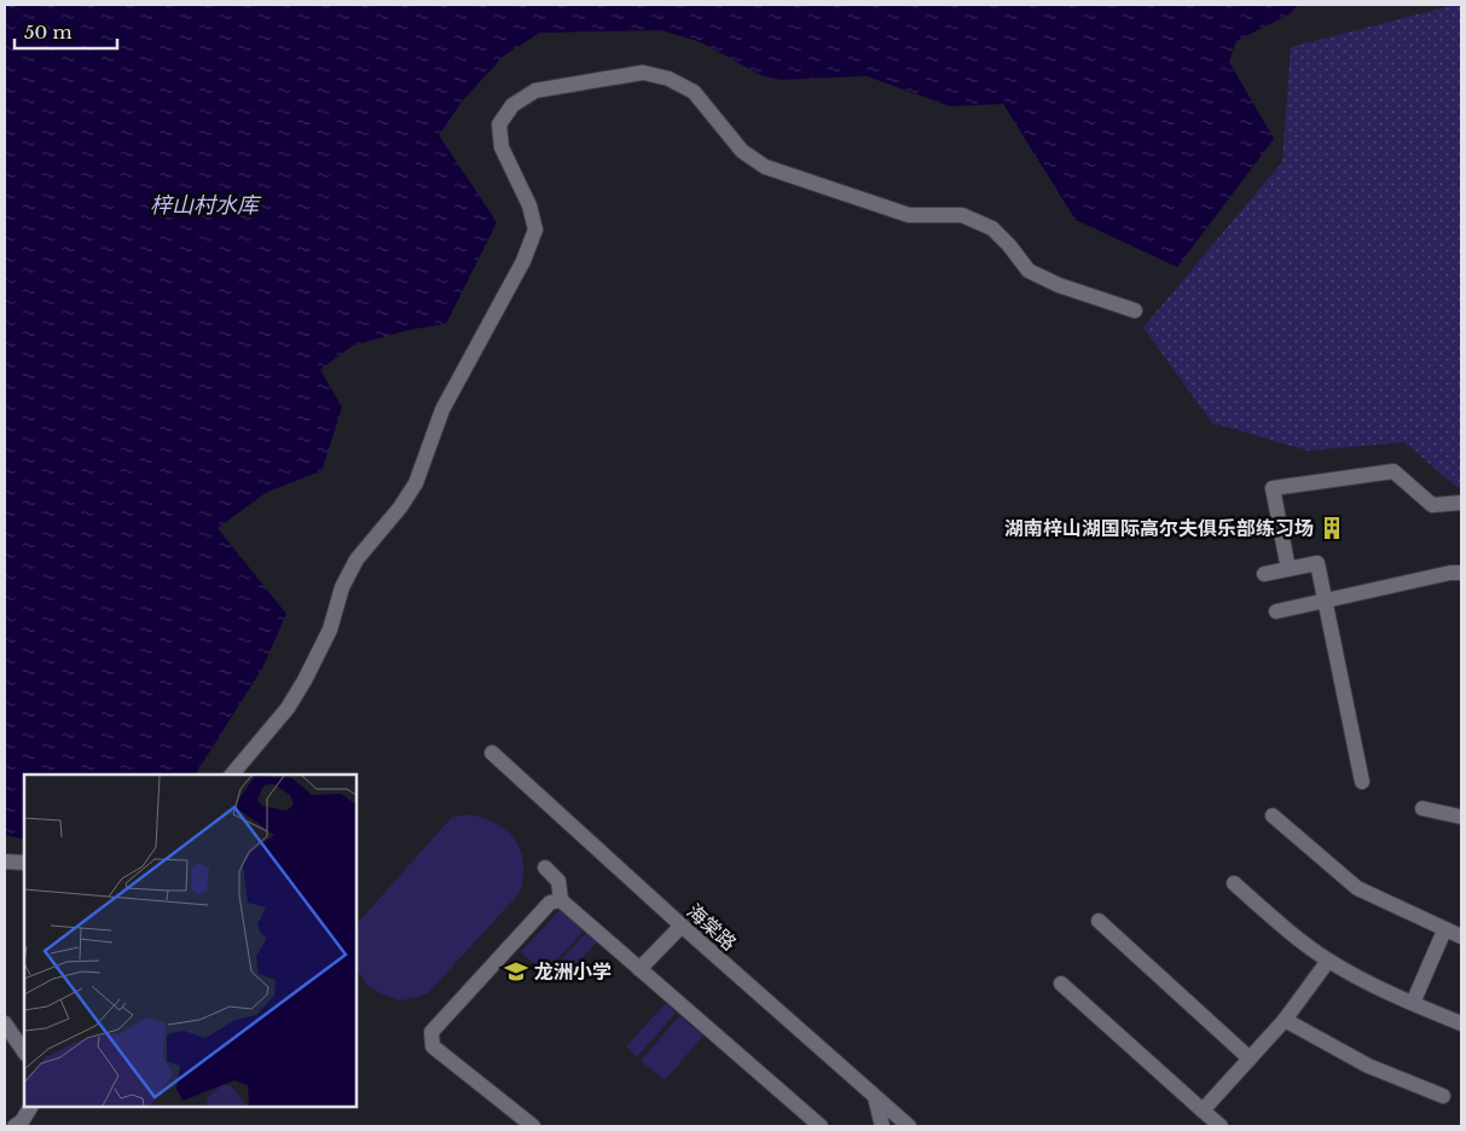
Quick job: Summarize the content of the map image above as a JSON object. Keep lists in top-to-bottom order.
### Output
{
  "streets": {
    "street": ["海棠路"]
  },
  "water": ["梓山村水库"],
  "places": {
    "building": ["湖南梓山湖国际高尔夫俱乐部练习场"],
    "school or university": ["龙洲小学"]
  },
  "scale_bar": "50 m"
}
